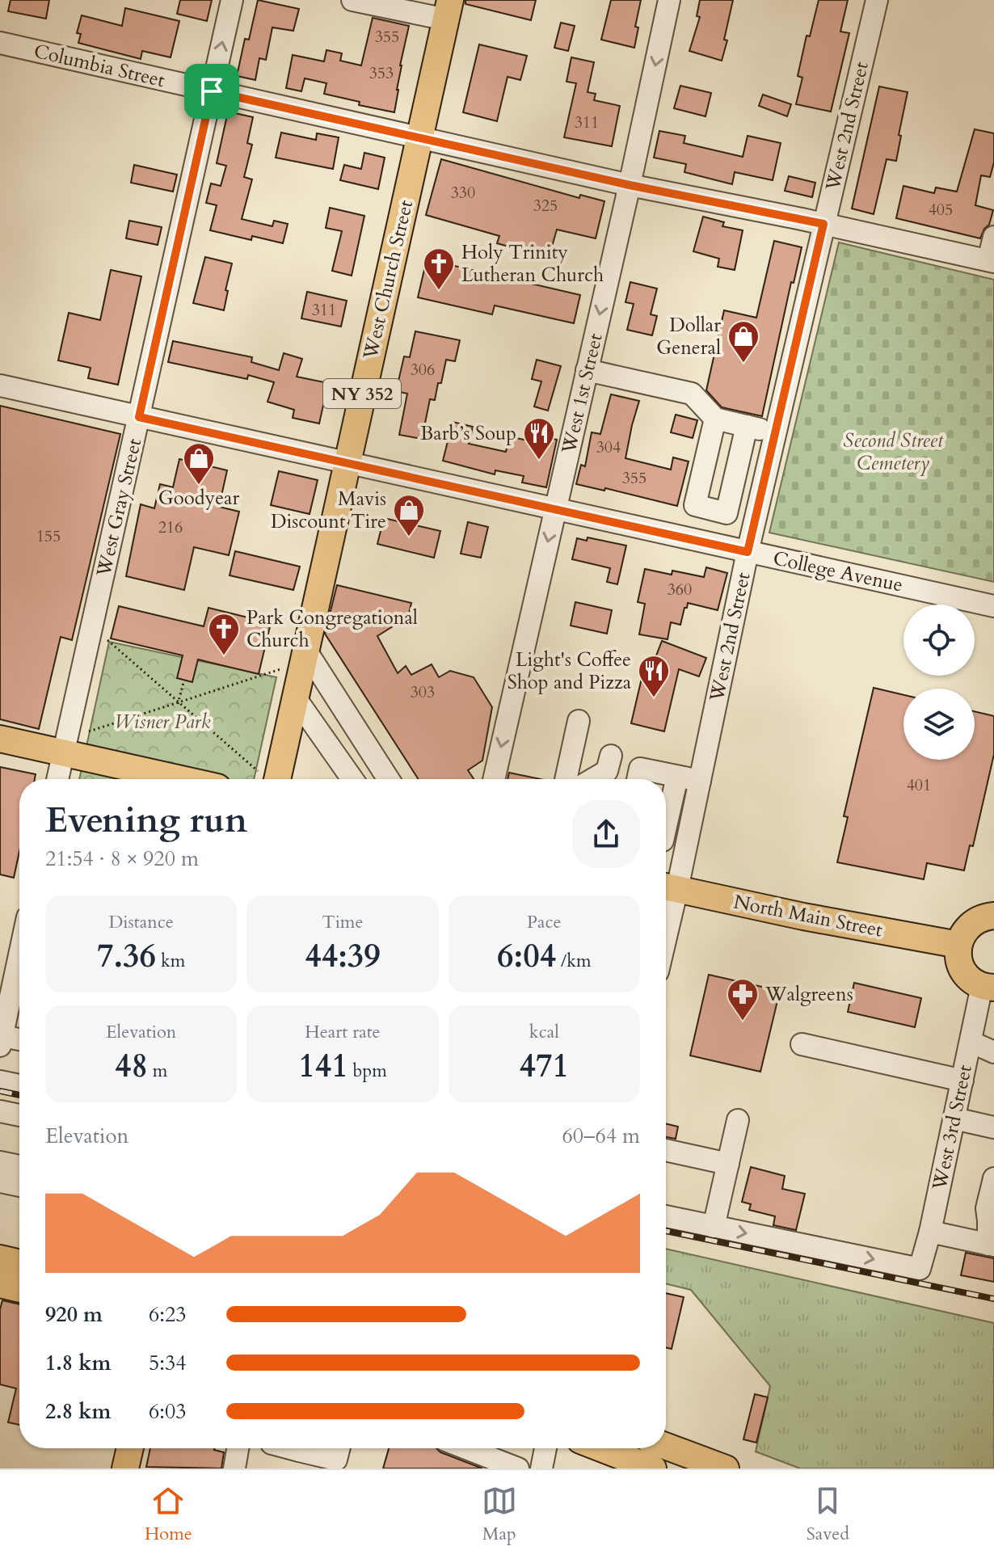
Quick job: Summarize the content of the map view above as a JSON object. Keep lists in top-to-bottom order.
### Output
{
  "streets": {
    "main road": ["West Church Street", "NY 352", "North Main Street"],
    "street": [
      "Columbia Street",
      "West 2nd Street",
      "West 1st Street",
      "West Gray Street",
      "College Avenue",
      "West 3rd Street"
    ]
  },
  "crossings": [
    ["Columbia Street", "West 2nd Street"],
    ["Columbia Street", "West Church Street"],
    ["Columbia Street", "West 1st Street"],
    ["Columbia Street", "West Gray Street"],
    ["West 2nd Street", "College Avenue"],
    ["West 2nd Street", "North Main Street"],
    ["West Church Street", "College Avenue"],
    ["West 1st Street", "College Avenue"],
    ["West Gray Street", "College Avenue"]
  ],
  "one_way": ["West 1st Street", "West 3rd Street"],
  "parks": ["Second Street Cemetery", "Wisner Park"],
  "places": {
    "church": ["Holy Trinity Lutheran Church", "Park Congregational Church"],
    "shop": ["Dollar General", "Goodyear", "Mavis Discount Tire"],
    "restaurant": ["Barb’s Soup", "Light's Coffee Shop and Pizza"],
    "pharmacy": ["Walgreens"]
  },
  "house_numbers": [
    "355",
    "353",
    "311",
    "330",
    "325",
    "405",
    "311",
    "306",
    "304",
    "355",
    "216",
    "155",
    "360",
    "303",
    "401"
  ],
  "page": {
    "heading": ["Evening run", "21:54 · 8 × 920 m"],
    "stats": [
      ["Distance", "7.36 km"],
      ["Time", "44:39"],
      ["Pace", "6:04 /km"],
      ["Elevation", "48 m"],
      ["Heart rate", "141 bpm"],
      ["kcal", "471"]
    ],
    "chart": ["Elevation", "60–64 m"],
    "list": [
      {
        "name": "920 m",
        "note": "6:23"
      },
      {
        "name": "1.8 km",
        "note": "5:34"
      },
      {
        "name": "2.8 km",
        "note": "6:03"
      }
    ],
    "tabs": ["Home", "Map", "Saved"]
  }
}
